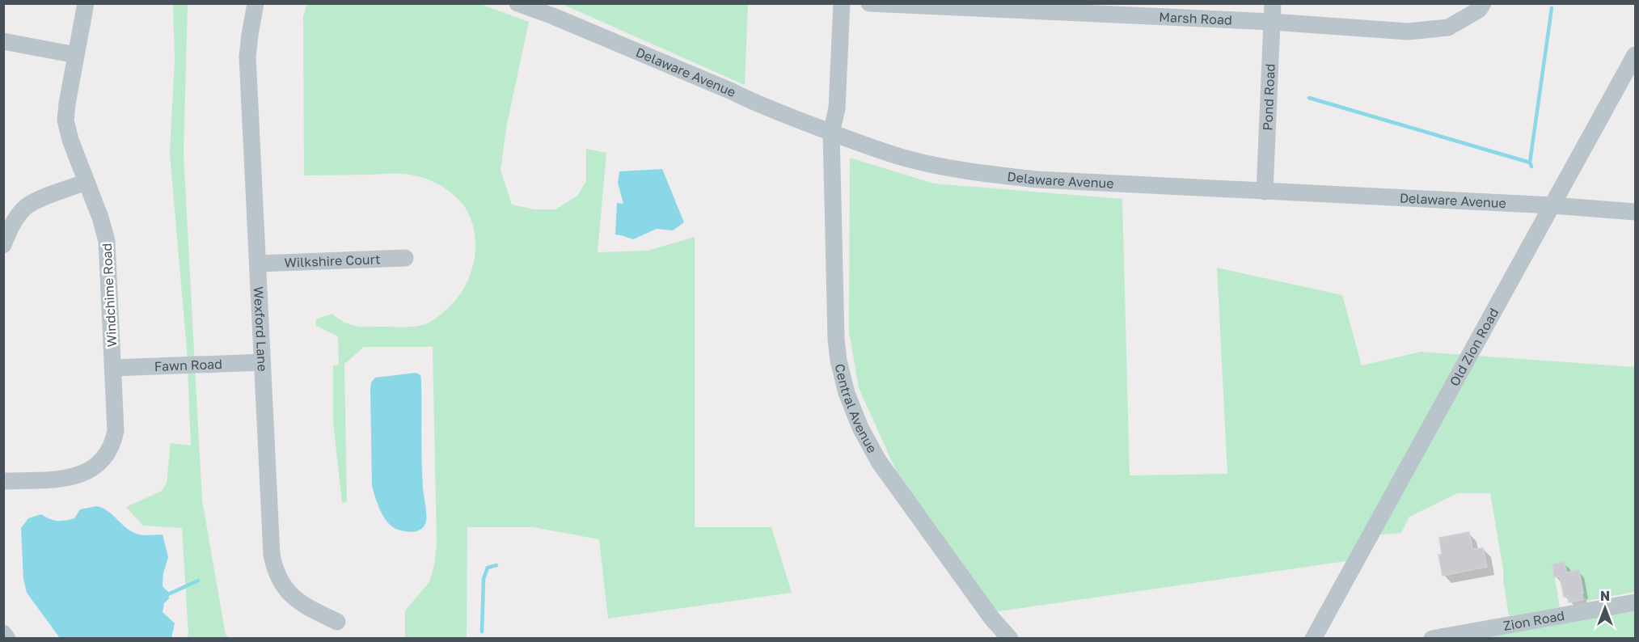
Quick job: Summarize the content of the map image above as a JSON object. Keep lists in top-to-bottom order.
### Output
{
  "streets": {
    "street": [
      "Marsh Road",
      "Delaware Avenue",
      "Pond Road",
      "Wilkshire Court",
      "Windchime Road",
      "Wexford Lane",
      "Old Zion Road",
      "Fawn Road",
      "Central Avenue",
      "Zion Road"
    ]
  },
  "crossings": [
    ["Marsh Road", "Pond Road"],
    ["Delaware Avenue", "Pond Road"],
    ["Delaware Avenue", "Old Zion Road"],
    ["Delaware Avenue", "Central Avenue"],
    ["Wilkshire Court", "Wexford Lane"],
    ["Windchime Road", "Fawn Road"],
    ["Wexford Lane", "Fawn Road"]
  ],
  "north": "top"
}
